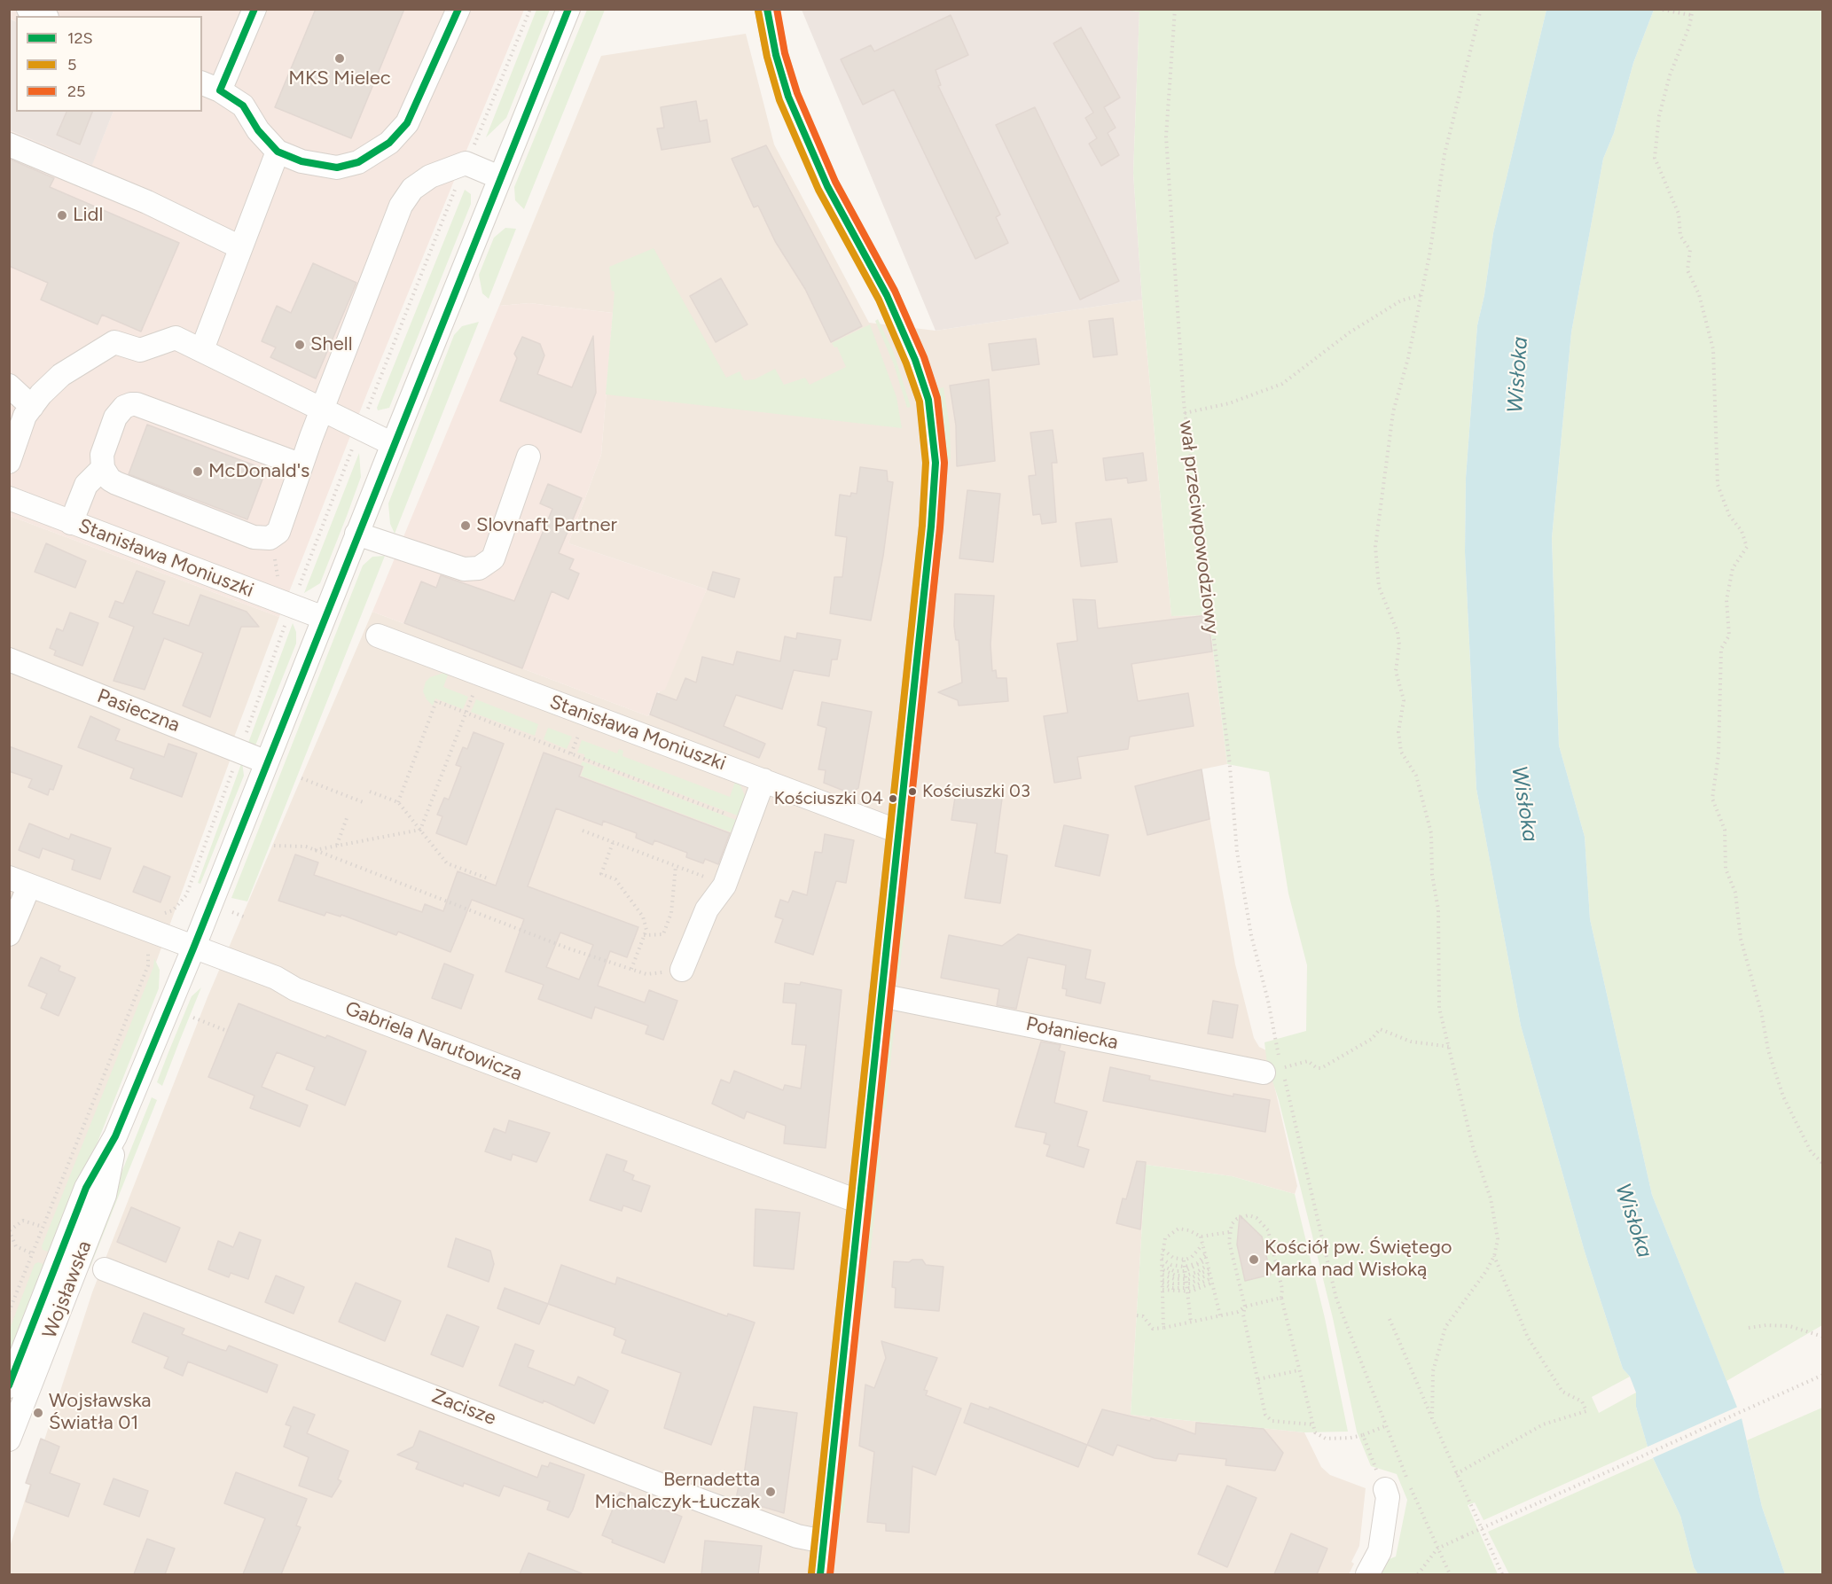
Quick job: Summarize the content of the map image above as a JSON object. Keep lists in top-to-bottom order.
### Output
{
  "streets": {
    "street": [
      "Stanisława Moniuszki",
      "Pasieczna",
      "Połaniecka",
      "Gabriela Narutowicza",
      "Wojsławska",
      "Zacisze"
    ],
    "path": ["wał przeciwpowodziowy"]
  },
  "crossings": [
    ["wał przeciwpowodziowy", "Połaniecka"],
    ["Stanisława Moniuszki", "Wojsławska"],
    ["Pasieczna", "Wojsławska"],
    ["Gabriela Narutowicza", "Wojsławska"]
  ],
  "water": ["Wisłoka"],
  "places": [
    "MKS Mielec",
    "Lidl",
    "Shell",
    "McDonald's",
    "Slovnaft Partner",
    "Kościuszki 03",
    "Kościuszki 04",
    "Kościół pw. Świętego Marka nad Wisłoką",
    "Wojsławska Światła 01",
    "Bernadetta Michalczyk-Łuczak"
  ],
  "lines": ["transit line 12S", "transit line 25", "transit line 5"],
  "legend": ["12S", "5", "25"]
}
